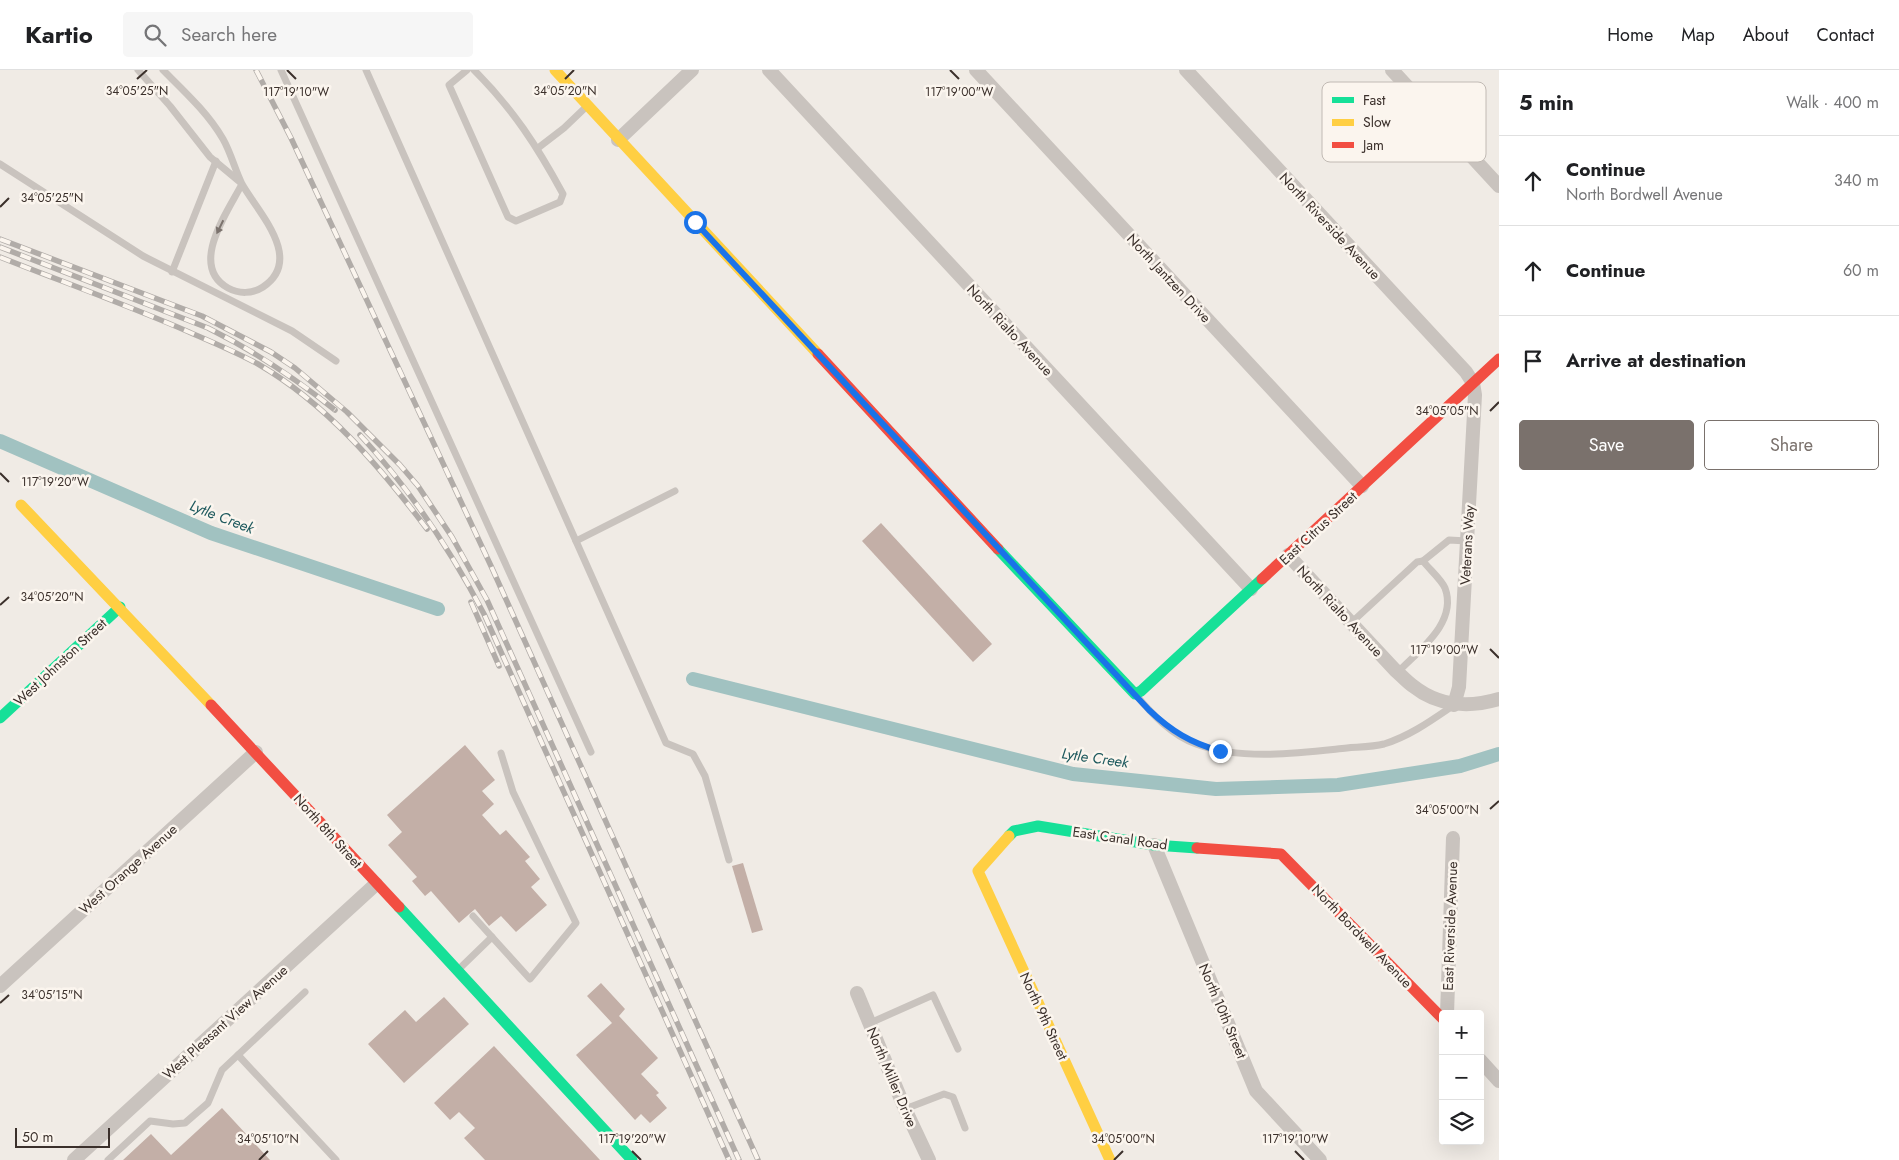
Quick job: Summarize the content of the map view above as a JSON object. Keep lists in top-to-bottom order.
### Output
{
  "streets": {
    "street": [
      "North Riverside Avenue",
      "North Jantzen Drive",
      "North Rialto Avenue",
      "East Citrus Street",
      "Veterans Way",
      "West Johnston Street",
      "North 8th Street",
      "East Canal Road",
      "West Orange Avenue",
      "East Riverside Avenue",
      "North Bordwell Avenue",
      "North 10th Street",
      "North 9th Street",
      "West Pleasant View Avenue",
      "North Miller Drive"
    ]
  },
  "crossings": [
    ["North Riverside Avenue", "East Citrus Street"],
    ["North Riverside Avenue", "Veterans Way"],
    ["North Jantzen Drive", "East Citrus Street"],
    ["North Rialto Avenue", "East Citrus Street"],
    ["North Rialto Avenue", "Veterans Way"],
    ["East Citrus Street", "Veterans Way"],
    ["West Johnston Street", "North 8th Street"],
    ["North 8th Street", "West Orange Avenue"],
    ["North 8th Street", "West Pleasant View Avenue"],
    ["East Canal Road", "North Bordwell Avenue"],
    ["East Canal Road", "North 10th Street"],
    ["East Canal Road", "North 9th Street"]
  ],
  "water": ["Lytle Creek"],
  "legend": ["Fast", "Slow", "Jam"],
  "scale_bar": "50 m",
  "page": {
    "header": "Kartio",
    "search": "Search here",
    "nav": [
      "Home",
      "Map",
      "About",
      "Contact"
    ],
    "heading": ["5 min", "Walk · 400 m"],
    "list": [
      ["Continue", "North Bordwell Avenue", "340 m"],
      ["Continue", "60 m"],
      "Arrive at destination"
    ],
    "buttons": ["Save", "Share"],
    "map_buttons": ["+", "−"],
    "scale": "50 m"
  },
  "coordinates": [
    "34°05'25\"N",
    "34°05'20\"N",
    "117°19'10\"W",
    "117°19'00\"W",
    "34°05'05\"N",
    "117°19'20\"W",
    "34°05'00\"N",
    "34°05'15\"N",
    "34°05'10\"N"
  ]
}
